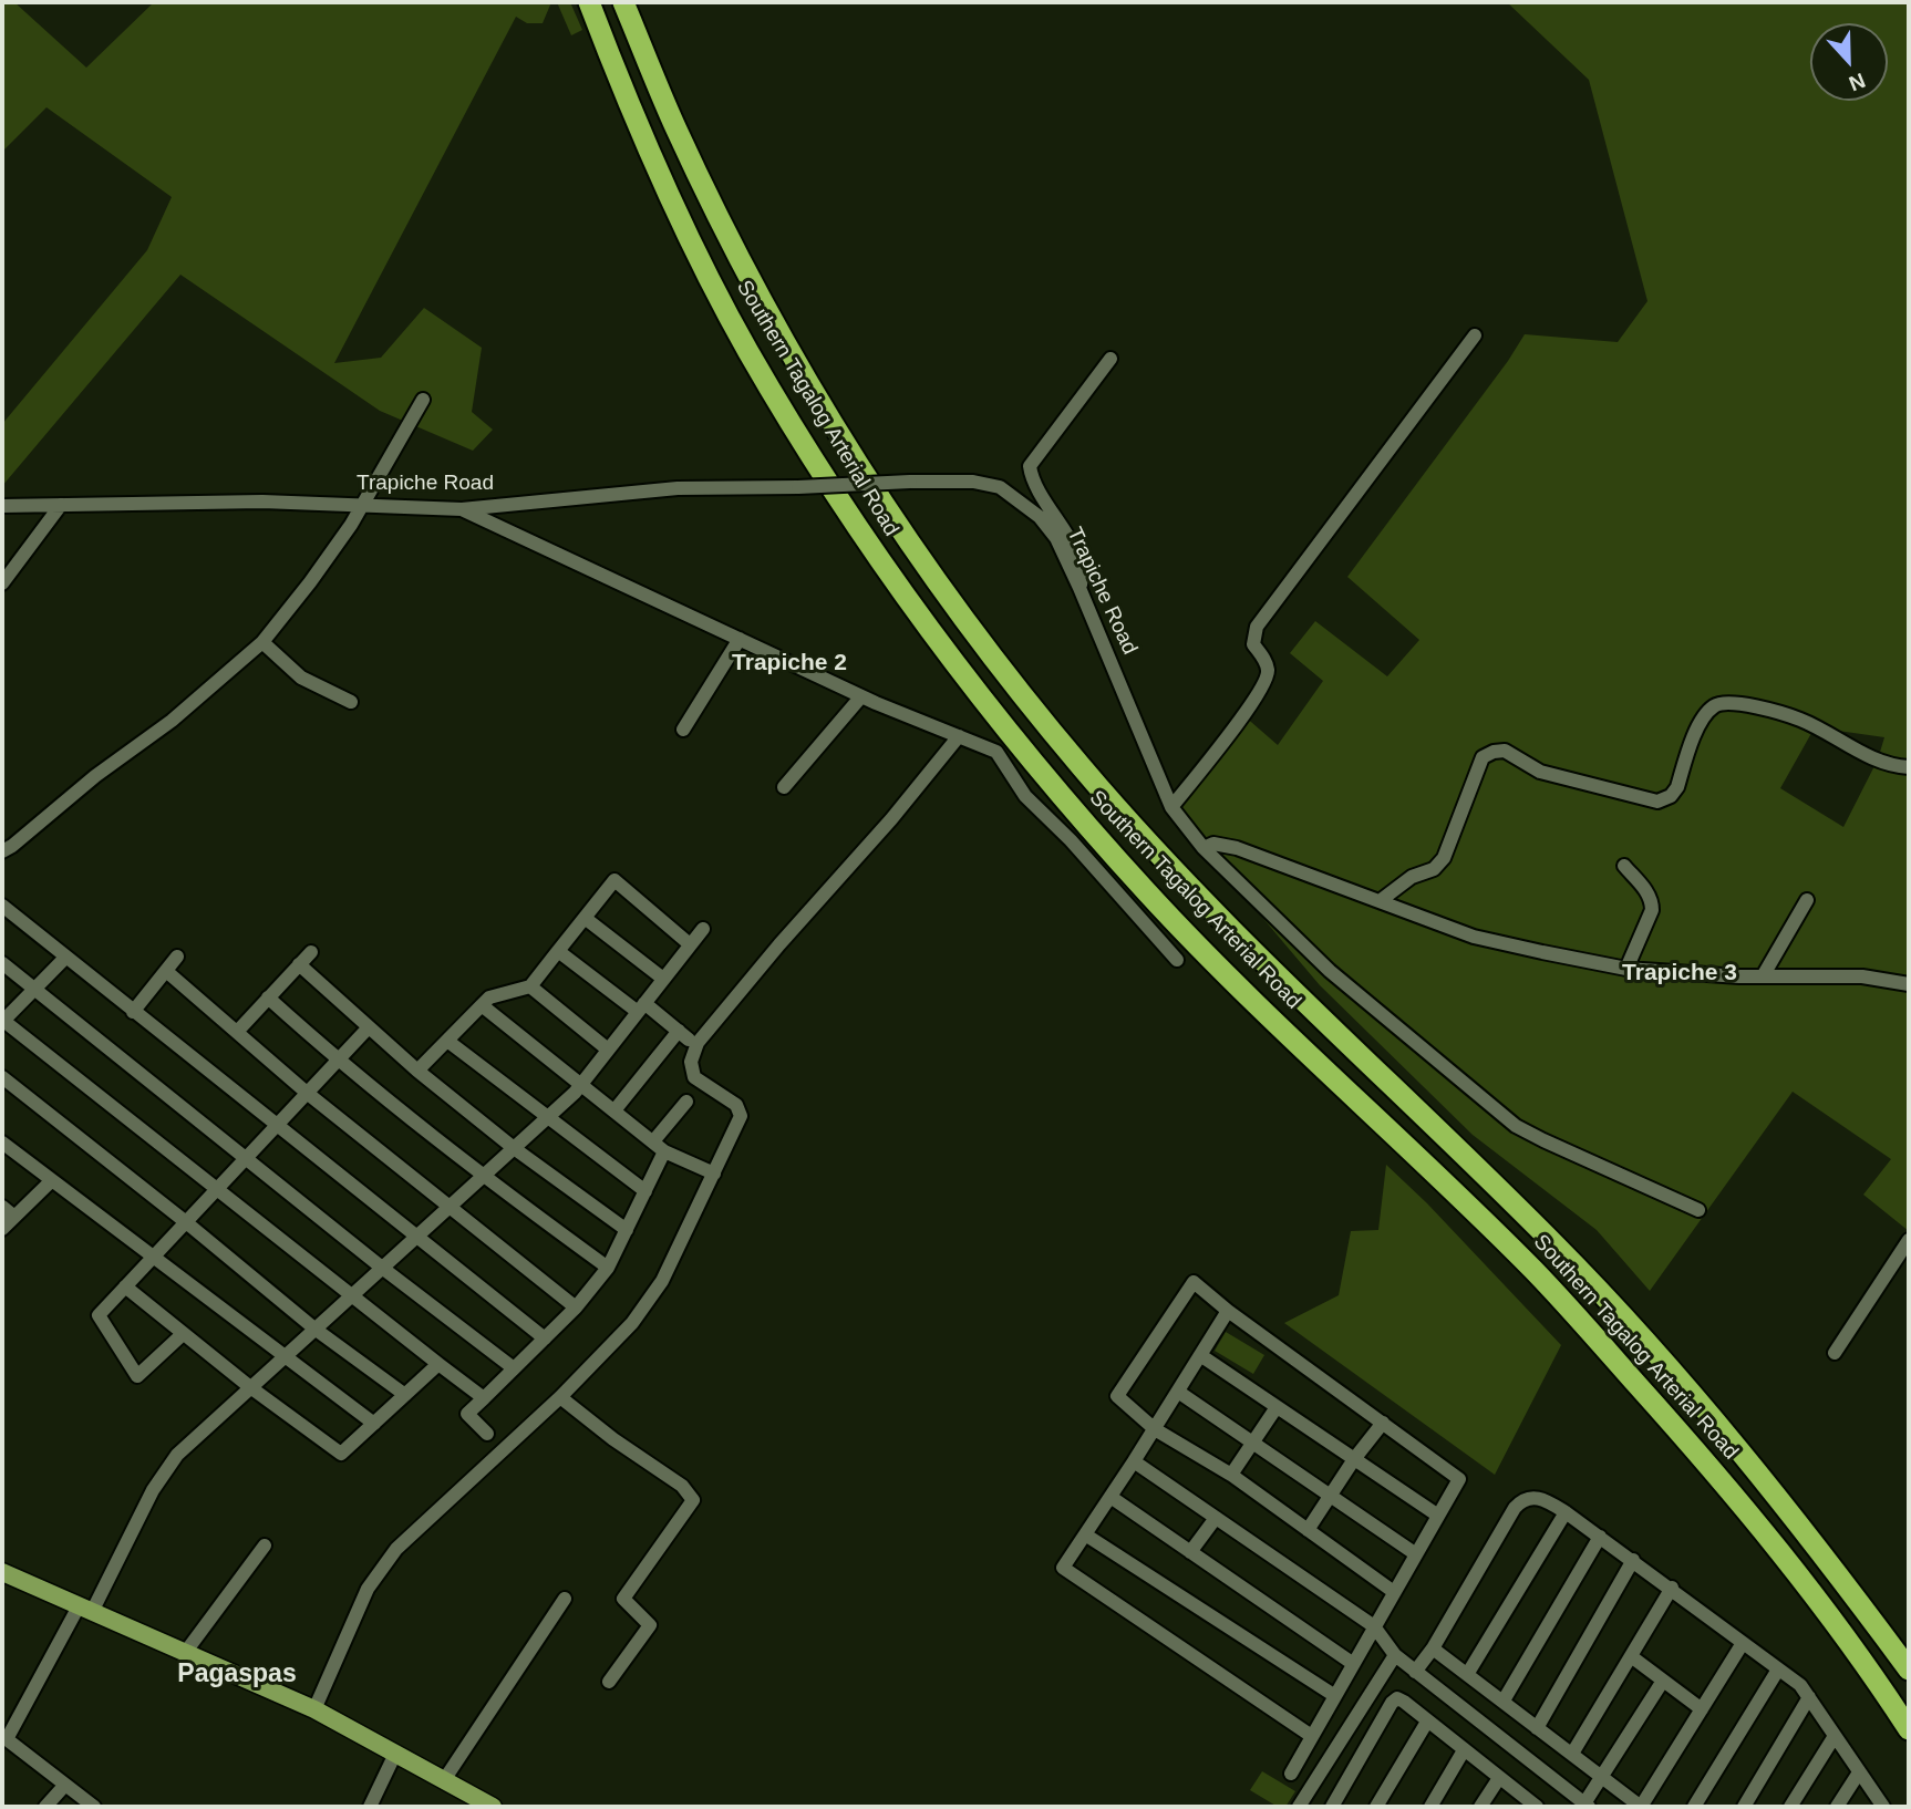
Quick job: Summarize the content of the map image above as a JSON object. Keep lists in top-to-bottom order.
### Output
{
  "streets": {
    "highway": ["Southern Tagalog Arterial Road"],
    "street": ["Trapiche Road"]
  },
  "districts": ["Trapiche 2", "Trapiche 3", "Pagaspas"],
  "north": "bottom"
}
